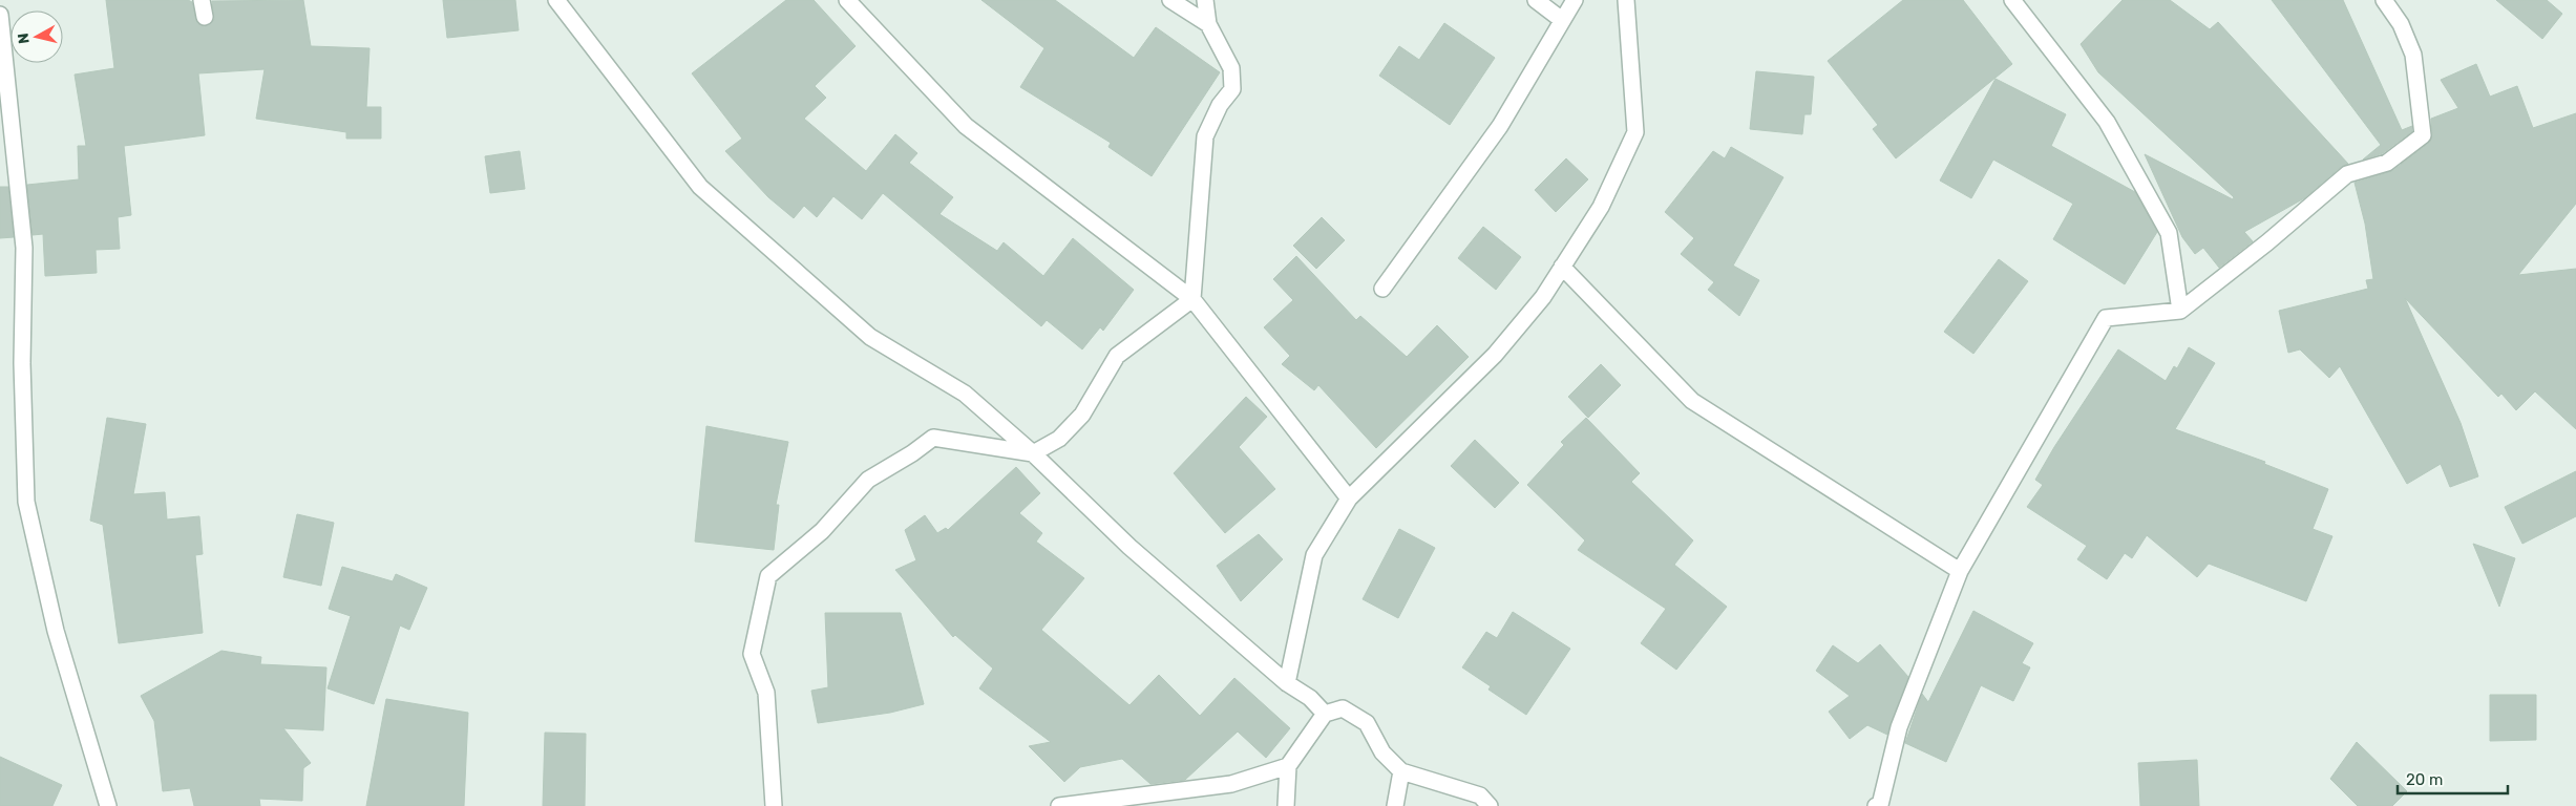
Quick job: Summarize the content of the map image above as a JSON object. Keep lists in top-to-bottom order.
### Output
{
  "scale_bar": "20 m",
  "north": "left"
}
